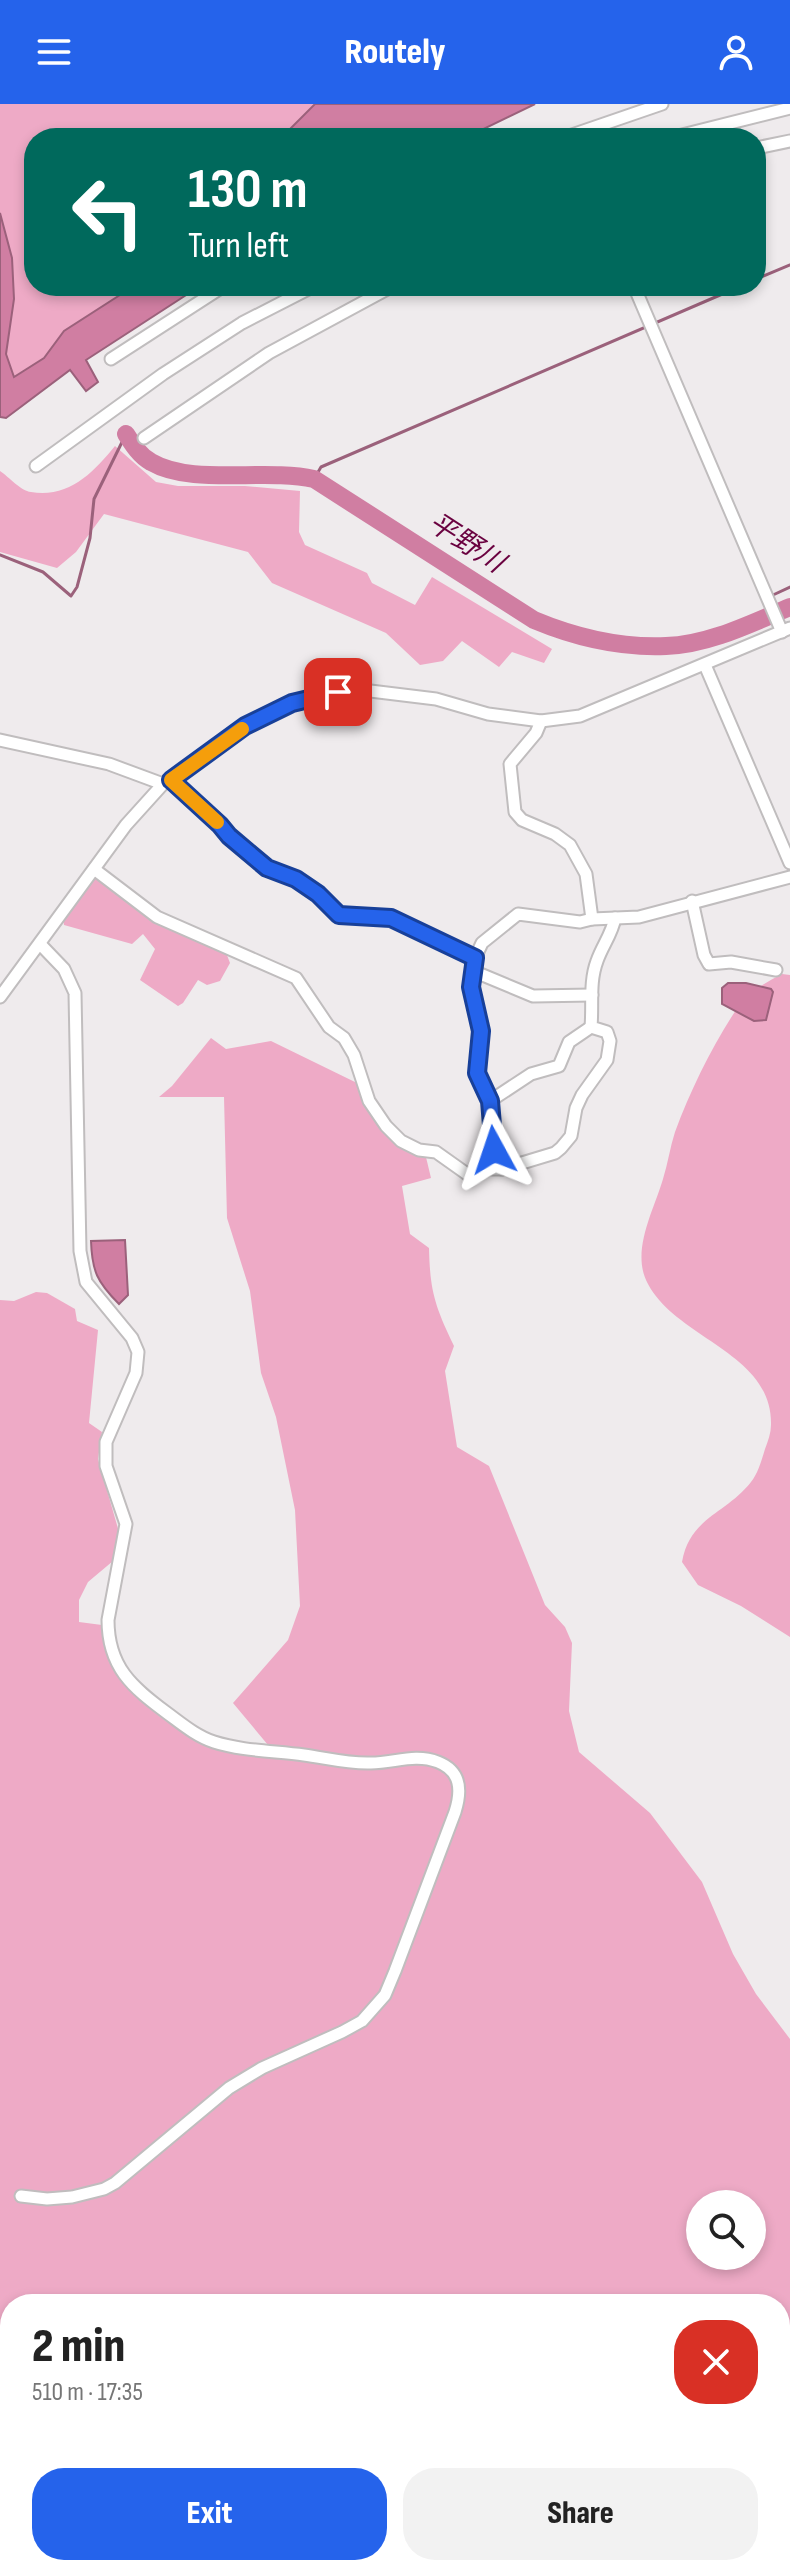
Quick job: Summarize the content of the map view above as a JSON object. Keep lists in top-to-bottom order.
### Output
{
  "water": ["平野川"],
  "page": {
    "header": "Routely",
    "turn": ["130 m", "Turn left"],
    "heading": ["2 min", "510 m · 17:35"],
    "buttons": ["Exit", "Share"]
  }
}
